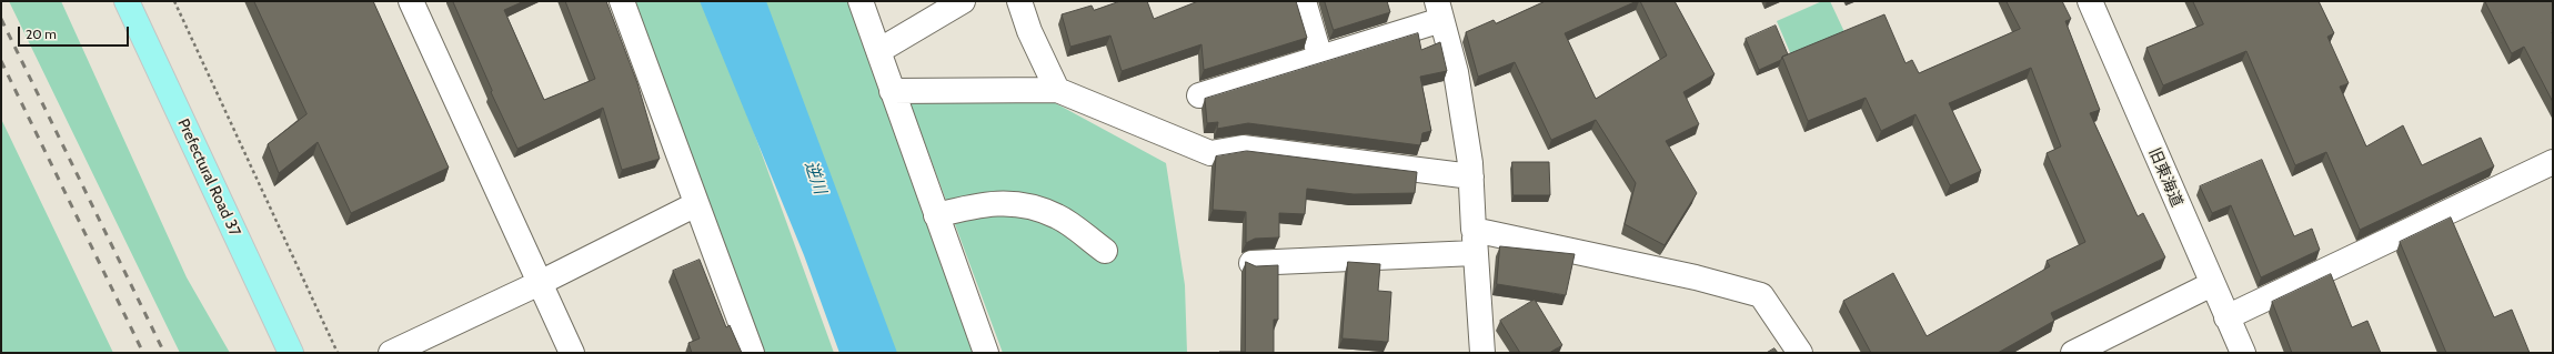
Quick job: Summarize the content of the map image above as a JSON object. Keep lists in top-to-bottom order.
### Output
{
  "streets": {
    "main road": ["Prefectural Road 37"],
    "street": ["旧東海道"]
  },
  "water": ["逆川"],
  "scale_bar": "20 m"
}
